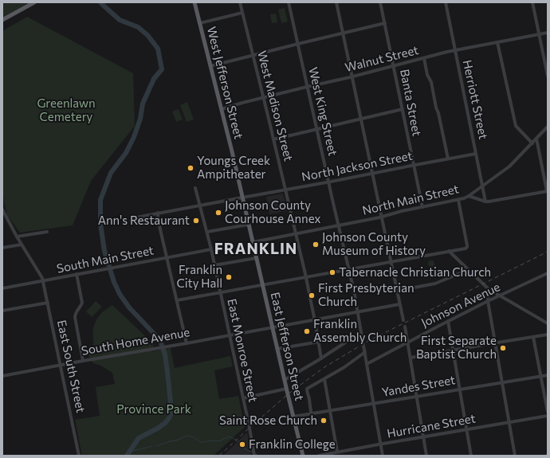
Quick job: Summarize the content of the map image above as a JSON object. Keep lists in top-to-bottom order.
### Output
{
  "streets": {
    "main road": ["West Jefferson Street", "East Jefferson Street"],
    "street": [
      "Walnut Street",
      "Herriott Street",
      "Banta Street",
      "West Madison Street",
      "West King Street",
      "North Jackson Street",
      "North Main Street",
      "South Main Street",
      "Johnson Avenue",
      "South Home Avenue",
      "East Monroe Street",
      "East South Street",
      "Yandes Street",
      "Hurricane Street"
    ]
  },
  "crossings": [
    ["Walnut Street", "West Jefferson Street"],
    ["Walnut Street", "Herriott Street"],
    ["Walnut Street", "Banta Street"],
    ["Walnut Street", "West Madison Street"],
    ["Walnut Street", "West King Street"],
    ["West Jefferson Street", "North Jackson Street"],
    ["West Jefferson Street", "North Main Street"],
    ["West Jefferson Street", "East Jefferson Street"],
    ["Herriott Street", "North Jackson Street"],
    ["Herriott Street", "North Main Street"],
    ["Banta Street", "North Jackson Street"],
    ["Banta Street", "North Main Street"],
    ["West Madison Street", "North Jackson Street"],
    ["West Madison Street", "North Main Street"],
    ["West Madison Street", "South Home Avenue"],
    ["West King Street", "North Jackson Street"],
    ["West King Street", "North Main Street"],
    ["West King Street", "Johnson Avenue"],
    ["West King Street", "South Home Avenue"],
    ["West King Street", "Yandes Street"],
    ["West King Street", "Hurricane Street"],
    ["North Jackson Street", "East Monroe Street"],
    ["North Main Street", "East Jefferson Street"],
    ["South Main Street", "East Monroe Street"],
    ["South Main Street", "East South Street"],
    ["South Home Avenue", "East Jefferson Street"],
    ["South Home Avenue", "East Monroe Street"],
    ["South Home Avenue", "East South Street"],
    ["East Jefferson Street", "Yandes Street"]
  ],
  "districts": ["FRANKLIN"],
  "parks": ["Greenlawn Cemetery", "Province Park"],
  "places": [
    "Youngs Creek Ampitheater",
    "Johnson County Courhouse Annex",
    "Ann's Restaurant",
    "Johnson County Museum of History",
    "Tabernacle Christian Church",
    "Franklin City Hall",
    "First Presbyterian Church",
    "Franklin Assembly Church",
    "First Separate Baptist Church",
    "Saint Rose Church",
    "Franklin College"
  ]
}
